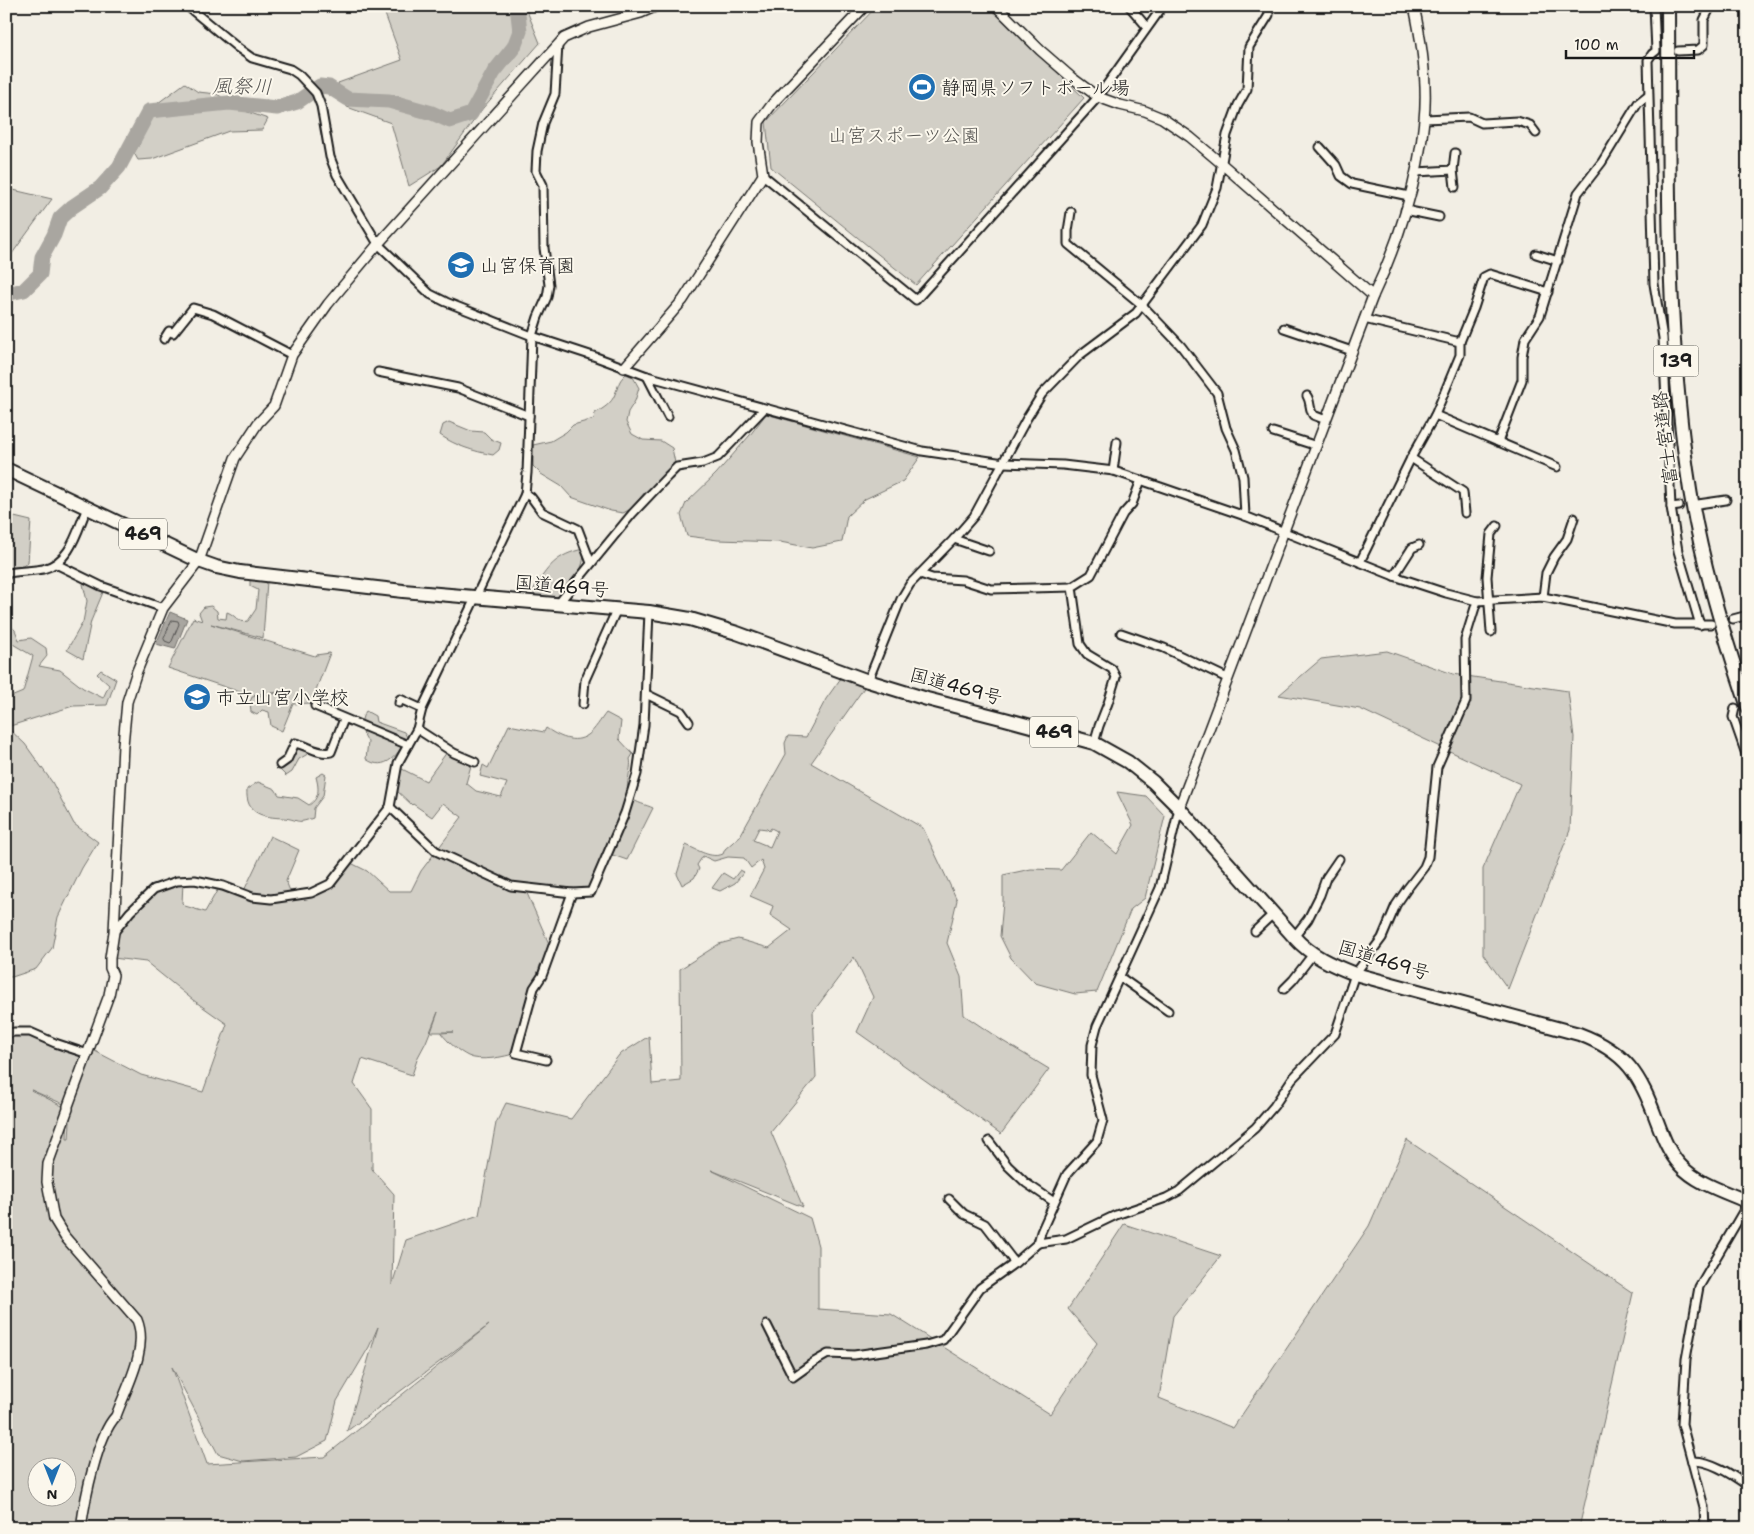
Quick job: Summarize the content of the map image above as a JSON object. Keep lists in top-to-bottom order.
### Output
{
  "streets": {
    "highway": [
      "139",
      "富士宮道路",
      "469",
      "国道469号"
    ]
  },
  "water": ["風祭川"],
  "parks": ["山宮スポーツ公園"],
  "places": {
    "sports": ["静岡県ソフトボール場"],
    "school or university": ["山宮保育園", "市立山宮小学校"]
  },
  "scale_bar": "100 m",
  "north": "bottom"
}
